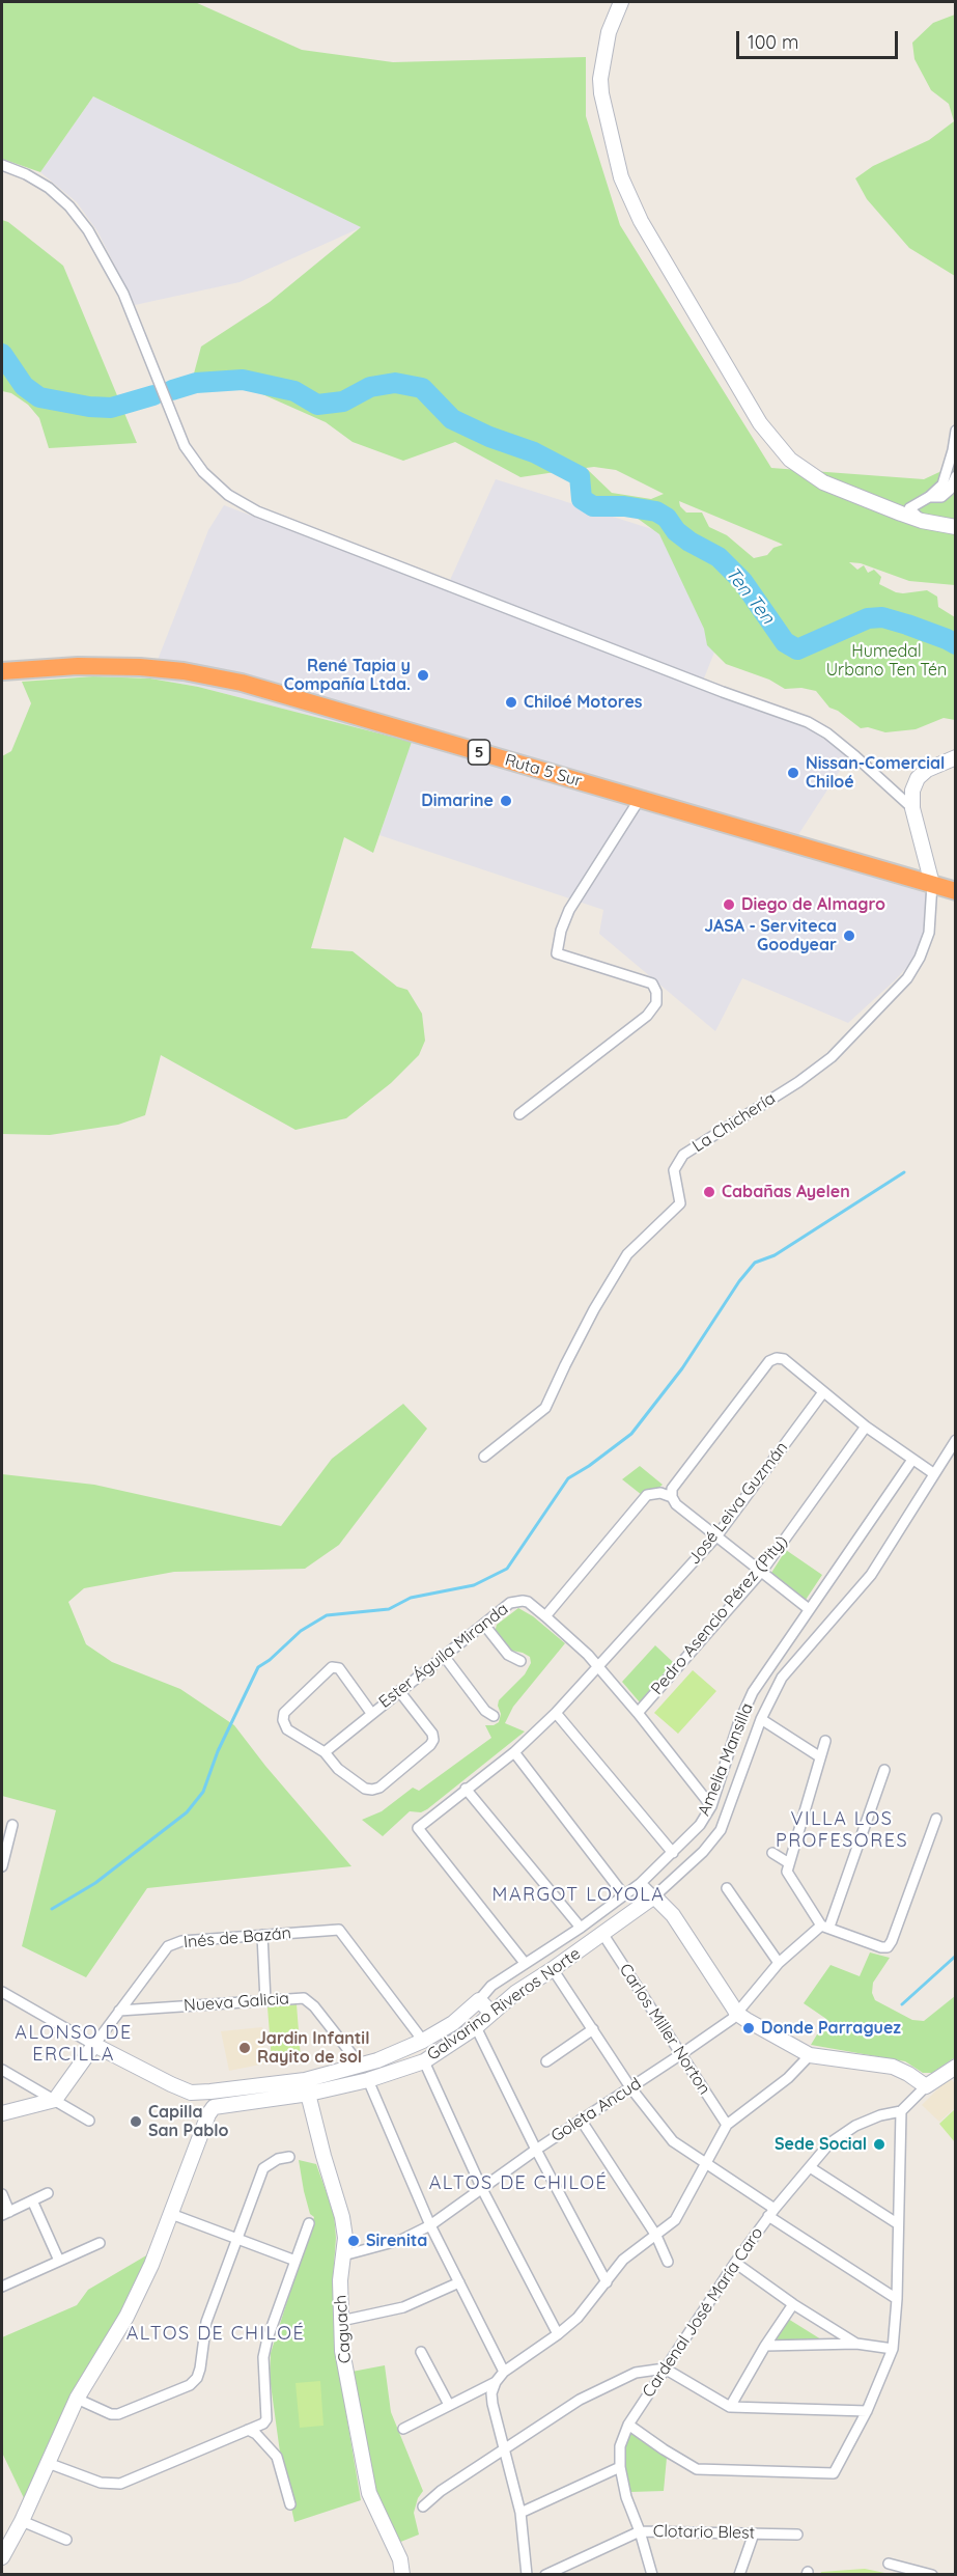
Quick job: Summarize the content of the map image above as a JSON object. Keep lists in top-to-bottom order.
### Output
{
  "streets": {
    "highway": ["5", "Ruta 5 Sur"],
    "street": [
      "La Chichería",
      "José Leiva Guzmán",
      "Pedro Asencio Pérez (Pity)",
      "Ester Águila Miranda",
      "Amelia Mansilla",
      "Inés de Bazán",
      "Nueva Galicia",
      "Galvarino Riveros Norte",
      "Carlos Miller Norton",
      "Goleta Ancud",
      "Cardenal José María Caro",
      "Caguach",
      "Clotario Blest"
    ]
  },
  "crossings": [
    ["Ruta 5 Sur", "La Chichería"],
    ["José Leiva Guzmán", "Ester Águila Miranda"],
    ["José Leiva Guzmán", "Amelia Mansilla"],
    ["Pedro Asencio Pérez (Pity)", "Ester Águila Miranda"],
    ["Ester Águila Miranda", "Amelia Mansilla"],
    ["Inés de Bazán", "Nueva Galicia"],
    ["Galvarino Riveros Norte", "Carlos Miller Norton"],
    ["Galvarino Riveros Norte", "Caguach"],
    ["Carlos Miller Norton", "Goleta Ancud"],
    ["Goleta Ancud", "Caguach"],
    ["Cardenal José María Caro", "Clotario Blest"]
  ],
  "districts": [
    "VILLA LOS PROFESORES",
    "MARGOT LOYOLA",
    "ALONSO DE ERCILLA",
    "ALTOS DE CHILOÉ",
    "ALTOS DE CHILOÉ"
  ],
  "water": ["Ten Ten"],
  "parks": ["Humedal Urbano Ten Tén"],
  "places": [
    "René Tapia y Compañía Ltda.",
    "Chiloé Motores",
    "Nissan-Comercial Chiloé",
    "Dimarine",
    "Diego de Almagro",
    "JASA - Serviteca Goodyear",
    "Cabañas Ayelen",
    "Donde Parraguez",
    "Jardin Infantil Rayito de sol",
    "Capilla San Pablo",
    "Sede Social",
    "Sirenita"
  ],
  "scale_bar": "100 m"
}
